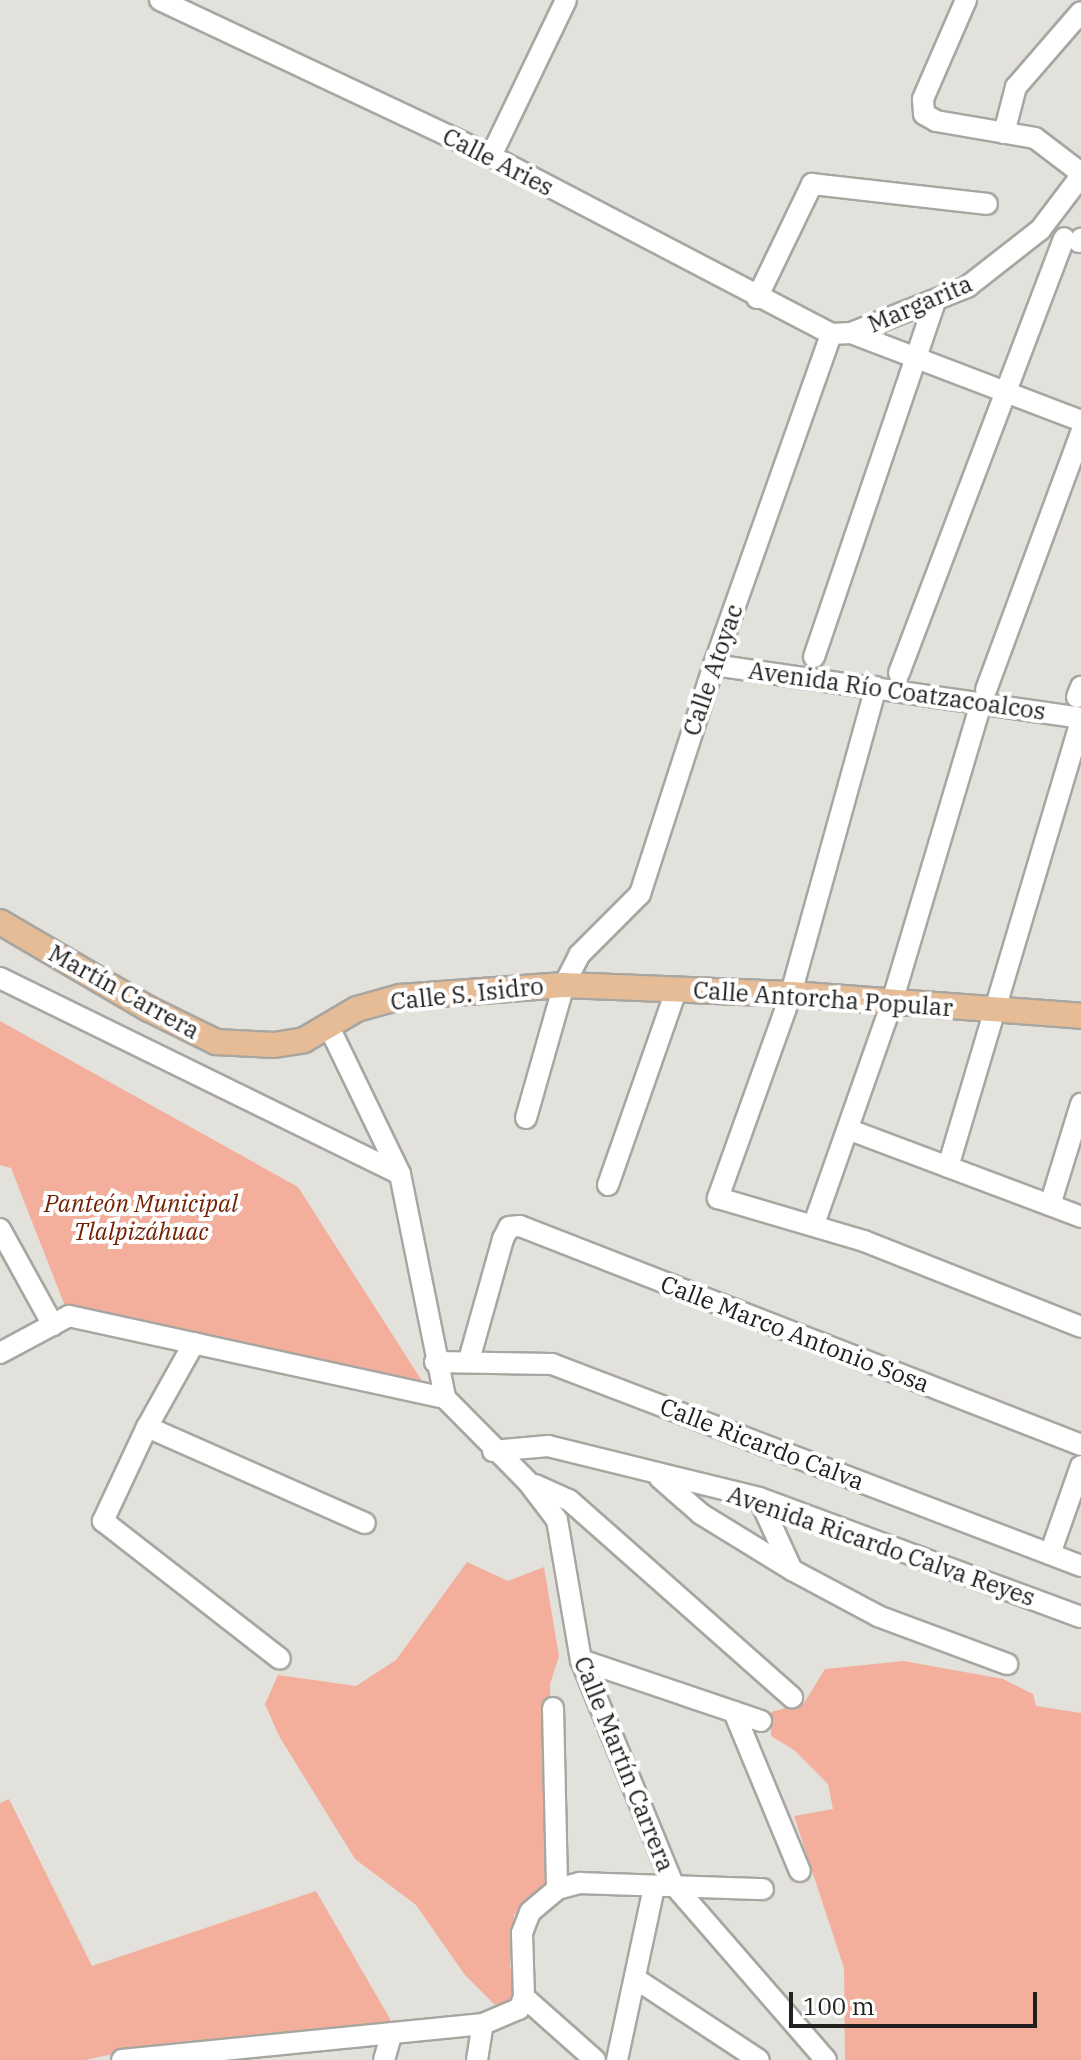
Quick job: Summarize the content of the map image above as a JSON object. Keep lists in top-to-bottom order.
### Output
{
  "streets": {
    "main road": ["Martín Carrera", "Calle S. Isidro", "Calle Antorcha Popular"],
    "street": [
      "Calle Aries",
      "Margarita",
      "Calle Atoyac",
      "Avenida Río Coatzacoalcos",
      "Calle Marco Antonio Sosa",
      "Calle Ricardo Calva",
      "Avenida Ricardo Calva Reyes",
      "Calle Martín Carrera"
    ]
  },
  "crossings": [
    ["Calle Aries", "Margarita"],
    ["Calle Aries", "Calle Atoyac"],
    ["Margarita", "Calle Atoyac"],
    ["Calle Atoyac", "Avenida Río Coatzacoalcos"],
    ["Calle Atoyac", "Calle S. Isidro"],
    ["Calle Atoyac", "Calle Antorcha Popular"],
    ["Martín Carrera", "Calle S. Isidro"],
    ["Calle S. Isidro", "Calle Antorcha Popular"],
    ["Calle Marco Antonio Sosa", "Calle Ricardo Calva"],
    ["Calle Ricardo Calva", "Calle Martín Carrera"],
    ["Avenida Ricardo Calva Reyes", "Calle Martín Carrera"]
  ],
  "parks": ["Panteón Municipal Tlalpizáhuac"],
  "scale_bar": "100 m"
}
